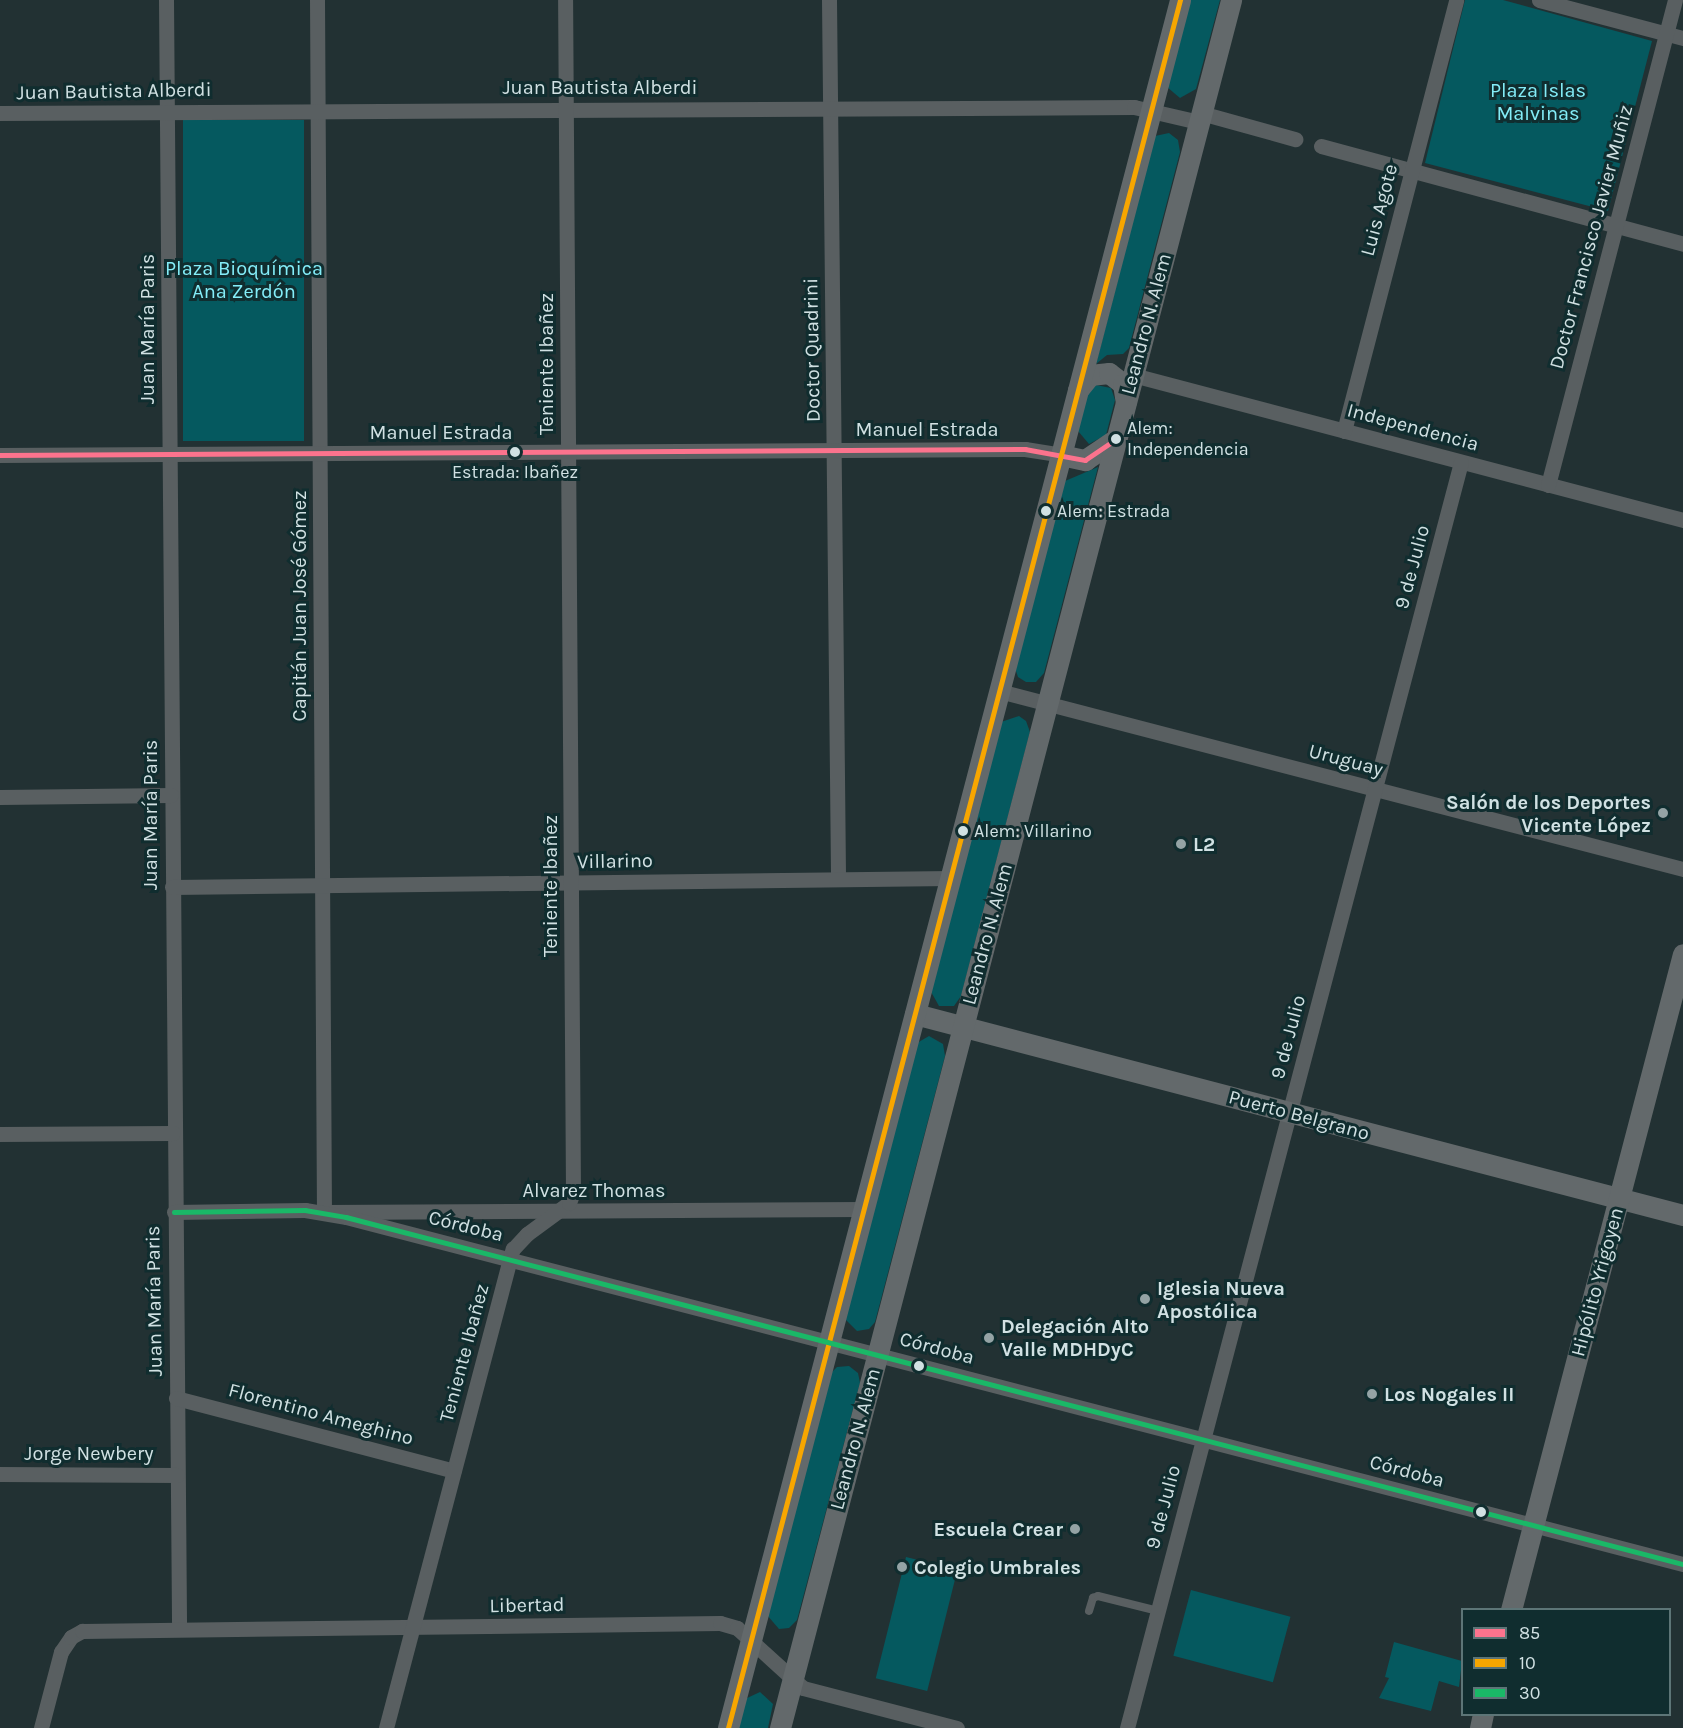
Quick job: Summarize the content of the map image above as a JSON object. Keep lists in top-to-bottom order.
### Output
{
  "streets": {
    "main road": ["Leandro N. Alem", "Puerto Belgrano", "Hipólito Yrigoyen"],
    "street": [
      "Juan Bautista Alberdi",
      "Luis Agote",
      "Doctor Francisco Javier Muñiz",
      "Juan María Paris",
      "Doctor Quadrini",
      "Teniente Ibañez",
      "Independencia",
      "Manuel Estrada",
      "9 de Julio",
      "Capitán Juan José Gómez",
      "Uruguay",
      "Villarino",
      "Alvarez Thomas",
      "Córdoba",
      "Florentino Ameghino",
      "Jorge Newbery",
      "Libertad"
    ]
  },
  "crossings": [
    ["Juan Bautista Alberdi", "Leandro N. Alem"],
    ["Juan Bautista Alberdi", "Juan María Paris"],
    ["Juan Bautista Alberdi", "Doctor Quadrini"],
    ["Juan Bautista Alberdi", "Teniente Ibañez"],
    ["Juan Bautista Alberdi", "Capitán Juan José Gómez"],
    ["Luis Agote", "Independencia"],
    ["Doctor Francisco Javier Muñiz", "Independencia"],
    ["Leandro N. Alem", "Independencia"],
    ["Leandro N. Alem", "Uruguay"],
    ["Leandro N. Alem", "Puerto Belgrano"],
    ["Leandro N. Alem", "Córdoba"],
    ["Leandro N. Alem", "Libertad"],
    ["Juan María Paris", "Manuel Estrada"],
    ["Juan María Paris", "Villarino"],
    ["Juan María Paris", "Córdoba"],
    ["Juan María Paris", "Florentino Ameghino"],
    ["Juan María Paris", "Jorge Newbery"],
    ["Juan María Paris", "Libertad"],
    ["Doctor Quadrini", "Manuel Estrada"],
    ["Doctor Quadrini", "Villarino"],
    ["Teniente Ibañez", "Manuel Estrada"],
    ["Teniente Ibañez", "Villarino"],
    ["Teniente Ibañez", "Alvarez Thomas"],
    ["Teniente Ibañez", "Córdoba"],
    ["Teniente Ibañez", "Florentino Ameghino"],
    ["Teniente Ibañez", "Libertad"],
    ["Independencia", "9 de Julio"],
    ["Manuel Estrada", "Capitán Juan José Gómez"],
    ["9 de Julio", "Uruguay"],
    ["9 de Julio", "Puerto Belgrano"],
    ["9 de Julio", "Córdoba"],
    ["Capitán Juan José Gómez", "Villarino"],
    ["Capitán Juan José Gómez", "Alvarez Thomas"],
    ["Capitán Juan José Gómez", "Córdoba"],
    ["Puerto Belgrano", "Hipólito Yrigoyen"],
    ["Alvarez Thomas", "Córdoba"],
    ["Córdoba", "Hipólito Yrigoyen"]
  ],
  "parks": ["Plaza Islas Malvinas", "Plaza Bioquímica Ana Zerdón"],
  "places": [
    "Alem: Independencia",
    "Estrada: Ibañez",
    "Alem: Estrada",
    "Salón de los Deportes Vicente López",
    "Alem: Villarino",
    "L2",
    "Iglesia Nueva Apostólica",
    "Delegación Alto Valle MDHDyC",
    "Los Nogales II",
    "Escuela Crear",
    "Colegio Umbrales"
  ],
  "lines": ["transit line 10", "transit line 85", "transit line 30"],
  "legend": ["85", "10", "30"]
}
